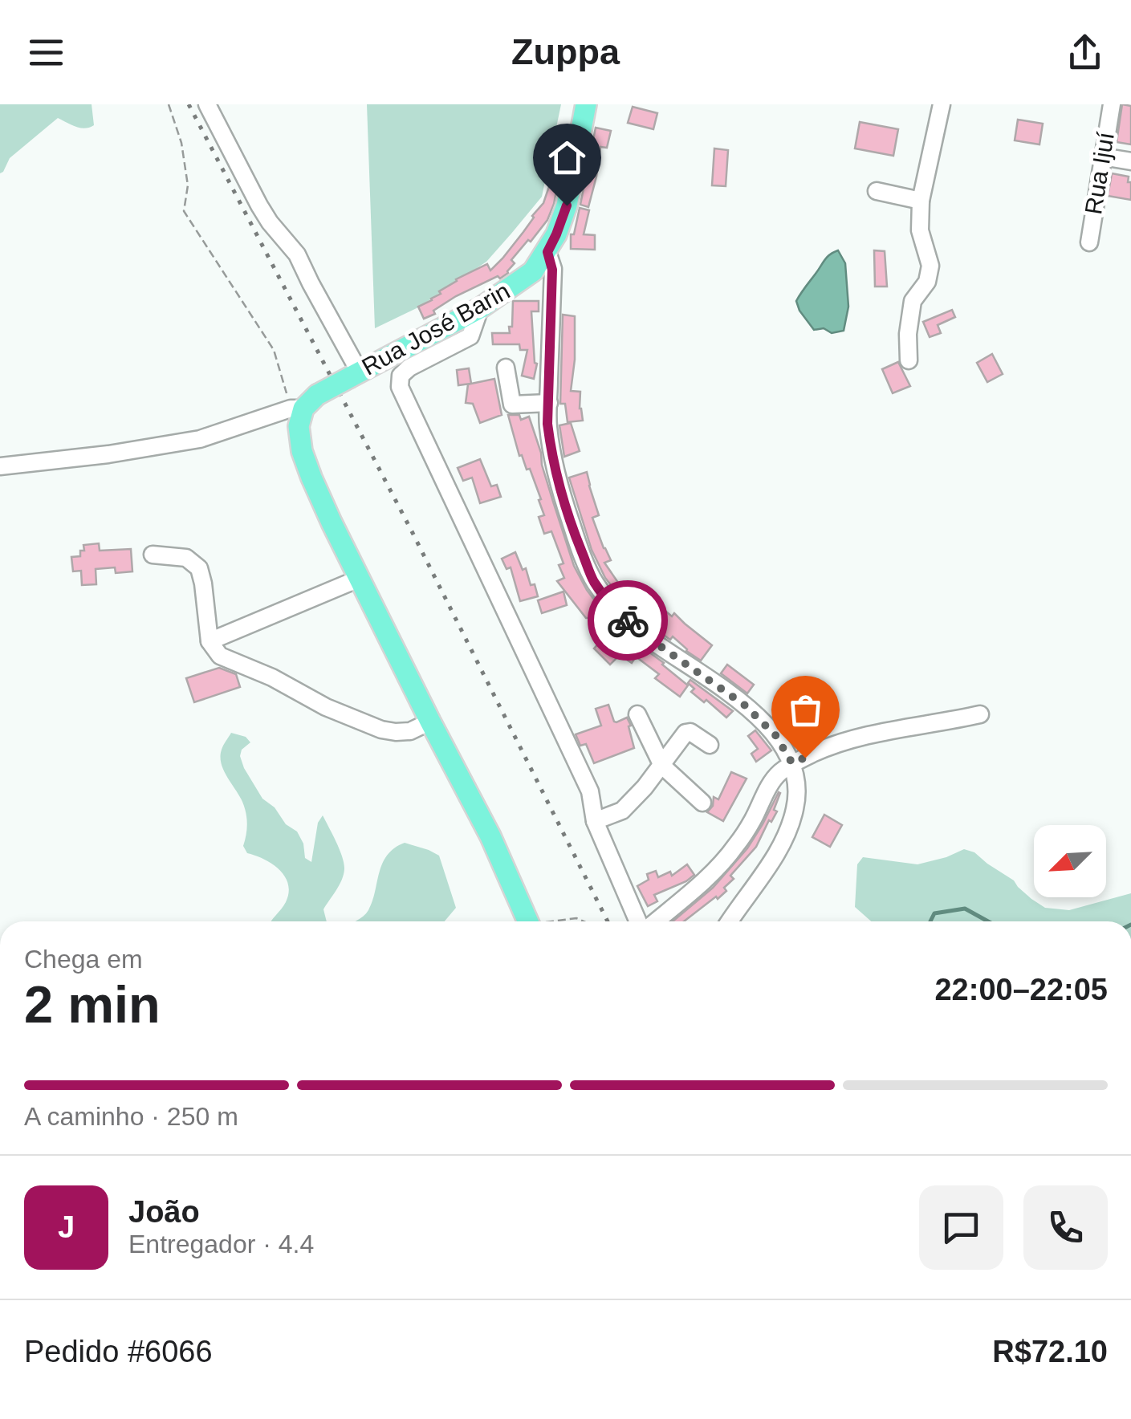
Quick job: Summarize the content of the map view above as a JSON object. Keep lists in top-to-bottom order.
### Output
{
  "streets": {
    "main road": ["Rua José Barin"],
    "street": ["Rua Ijuí"]
  },
  "north": "bottom left",
  "page": {
    "header": "Zuppa",
    "heading": ["2 min", "Chega em", "22:00–22:05"],
    "panel": [
      "João",
      "Entregador · 4.4",
      "Pedido #6066",
      "R$72.10"
    ],
    "bar": "A caminho · 250 m",
    "round": "J"
  }
}
